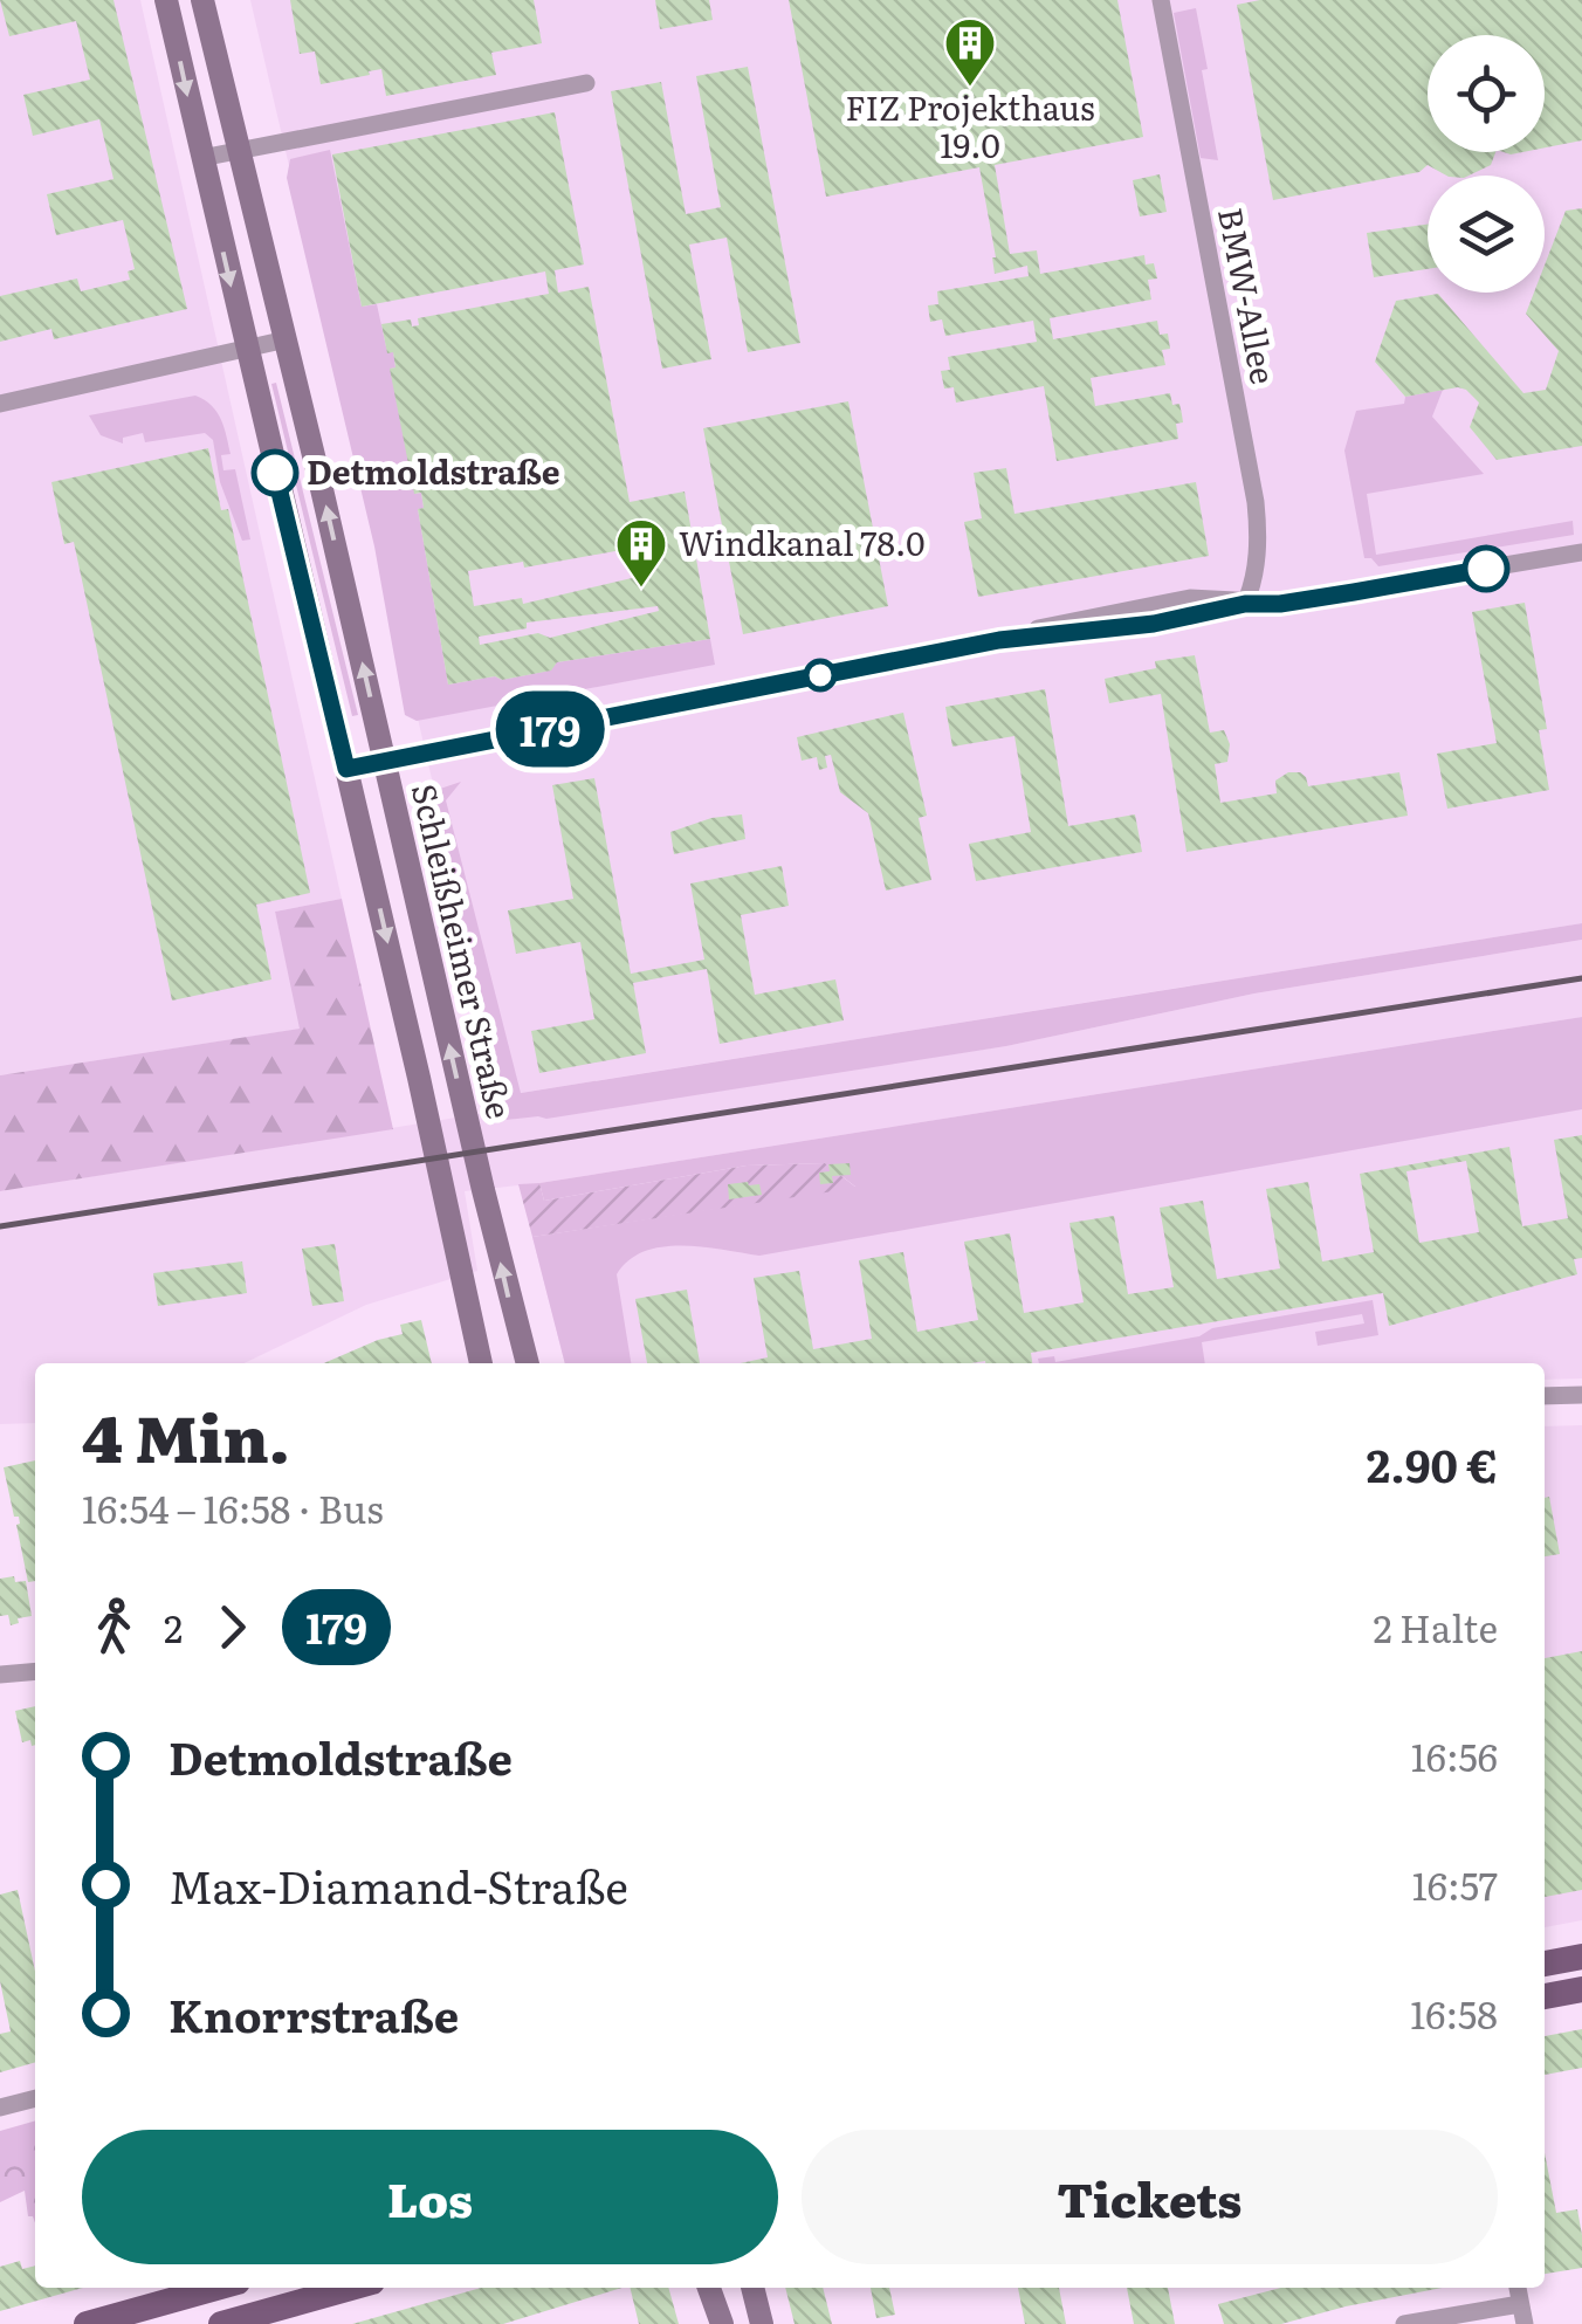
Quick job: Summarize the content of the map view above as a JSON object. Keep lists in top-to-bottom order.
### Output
{
  "streets": {
    "main road": ["Schleißheimer Straße"],
    "street": ["BMW-Allee"]
  },
  "places": {
    "building": ["FIZ Projekthaus 19.0", "Windkanal 78.0"],
    "other": ["Detmoldstraße"]
  },
  "lines": ["bus line 179"],
  "page": {
    "on_map": "179",
    "heading": ["4 Min.", "16:54 – 16:58 · Bus", "2.90 €"],
    "legs": ["2", "179", "2 Halte"],
    "list": [
      {
        "name": "Detmoldstraße",
        "value": "16:56"
      },
      {
        "name": "Max-Diamand-Straße",
        "value": "16:57"
      },
      {
        "name": "Knorrstraße",
        "value": "16:58"
      }
    ],
    "buttons": ["Los", "Tickets"]
  }
}
